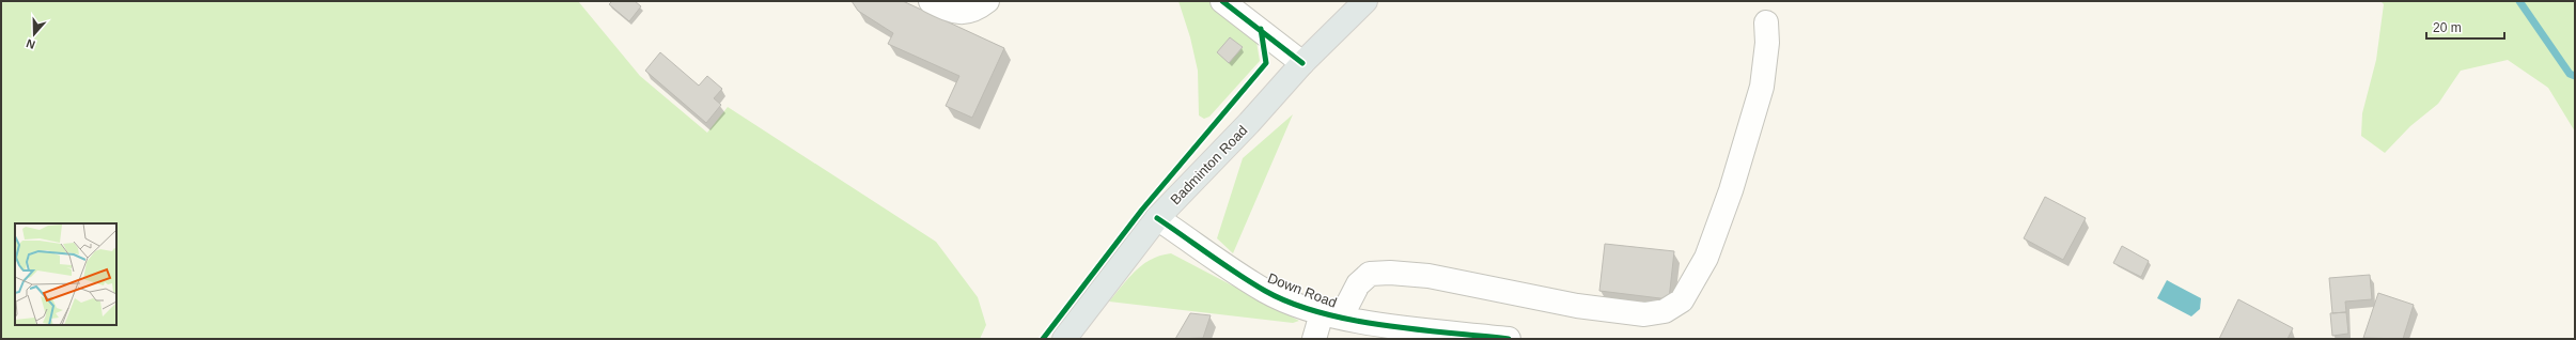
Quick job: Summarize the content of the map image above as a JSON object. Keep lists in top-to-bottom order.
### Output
{
  "streets": {
    "main road": ["Badminton Road"],
    "street": ["Down Road"]
  },
  "crossings": [
    ["Badminton Road", "Down Road"]
  ],
  "scale_bar": "20 m",
  "north": "bottom"
}
